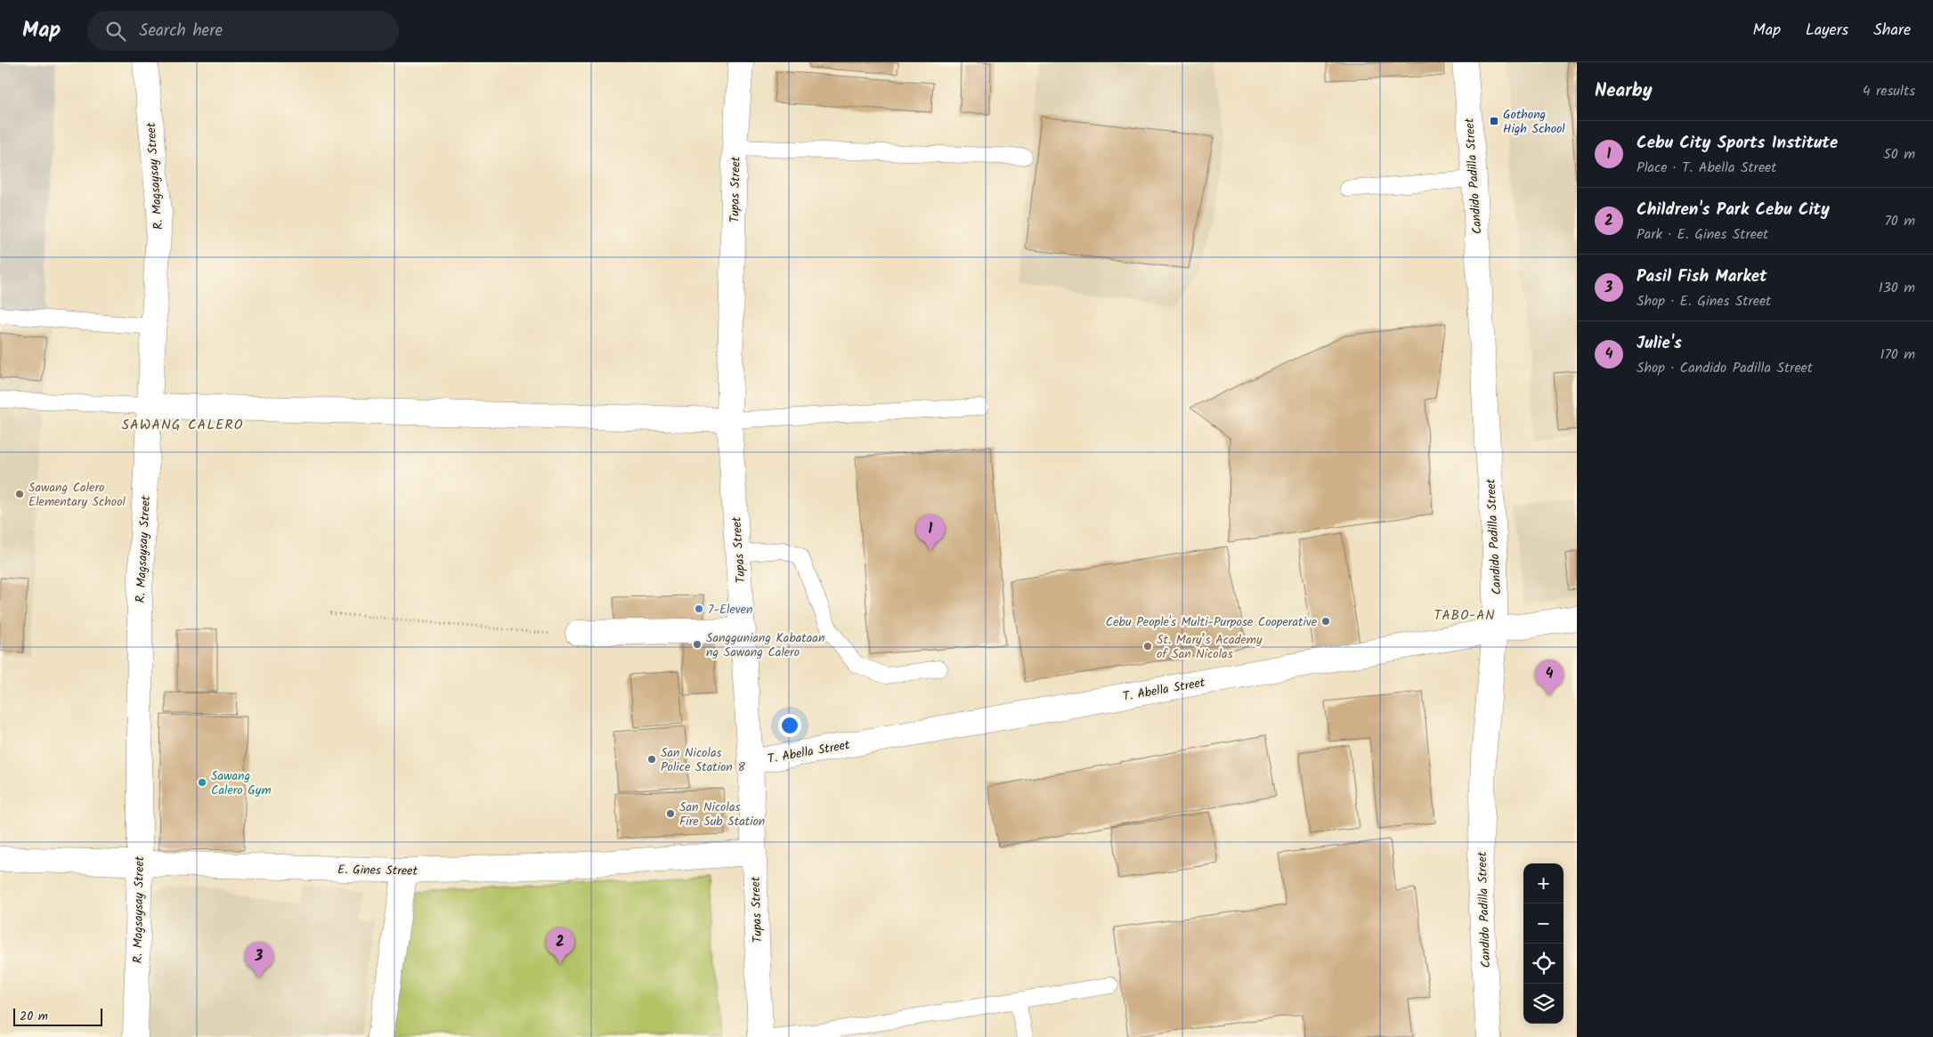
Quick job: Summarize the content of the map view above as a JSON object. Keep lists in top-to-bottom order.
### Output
{
  "streets": {
    "street": [
      "R. Magsaysay Street",
      "Candido Padilla Street",
      "Tupas Street",
      "T. Abella Street",
      "E. Gines Street"
    ]
  },
  "crossings": [
    ["R. Magsaysay Street", "E. Gines Street"],
    ["Candido Padilla Street", "T. Abella Street"],
    ["Tupas Street", "T. Abella Street"],
    ["Tupas Street", "E. Gines Street"]
  ],
  "districts": ["SAWANG CALERO", "TABO-AN"],
  "places": {
    "transit": ["Gothong High School"],
    "other": [
      "Sawang Calero Elementary School",
      "7-Eleven",
      "Cebu People's Multi-Purpose Cooperative",
      "Sangguniang Kabataan ng Sawang Calero",
      "St. Mary’s Academy of San Nicolas",
      "San Nicolas Police Station 8",
      "Sawang Calero Gym",
      "San Nicolas Fire Sub Station"
    ]
  },
  "scale_bar": "20 m",
  "page": {
    "header": "Map",
    "search": "Search here",
    "nav": ["Map", "Layers", "Share"],
    "heading": ["Nearby", "4 results"],
    "list": [
      {
        "mark": "1",
        "name": "Cebu City Sports Institute",
        "note": "Place · T. Abella Street",
        "value": "50 m"
      },
      {
        "mark": "2",
        "name": "Children's Park Cebu City",
        "note": "Park · E. Gines Street",
        "value": "70 m"
      },
      {
        "mark": "3",
        "name": "Pasil Fish Market",
        "note": "Shop · E. Gines Street",
        "value": "130 m"
      },
      {
        "mark": "4",
        "name": "Julie's",
        "note": "Shop · Candido Padilla Street",
        "value": "170 m"
      }
    ],
    "pins": [
      "1",
      "4",
      "2",
      "3"
    ],
    "map_buttons": ["+", "−"],
    "scale": "20 m"
  }
}
